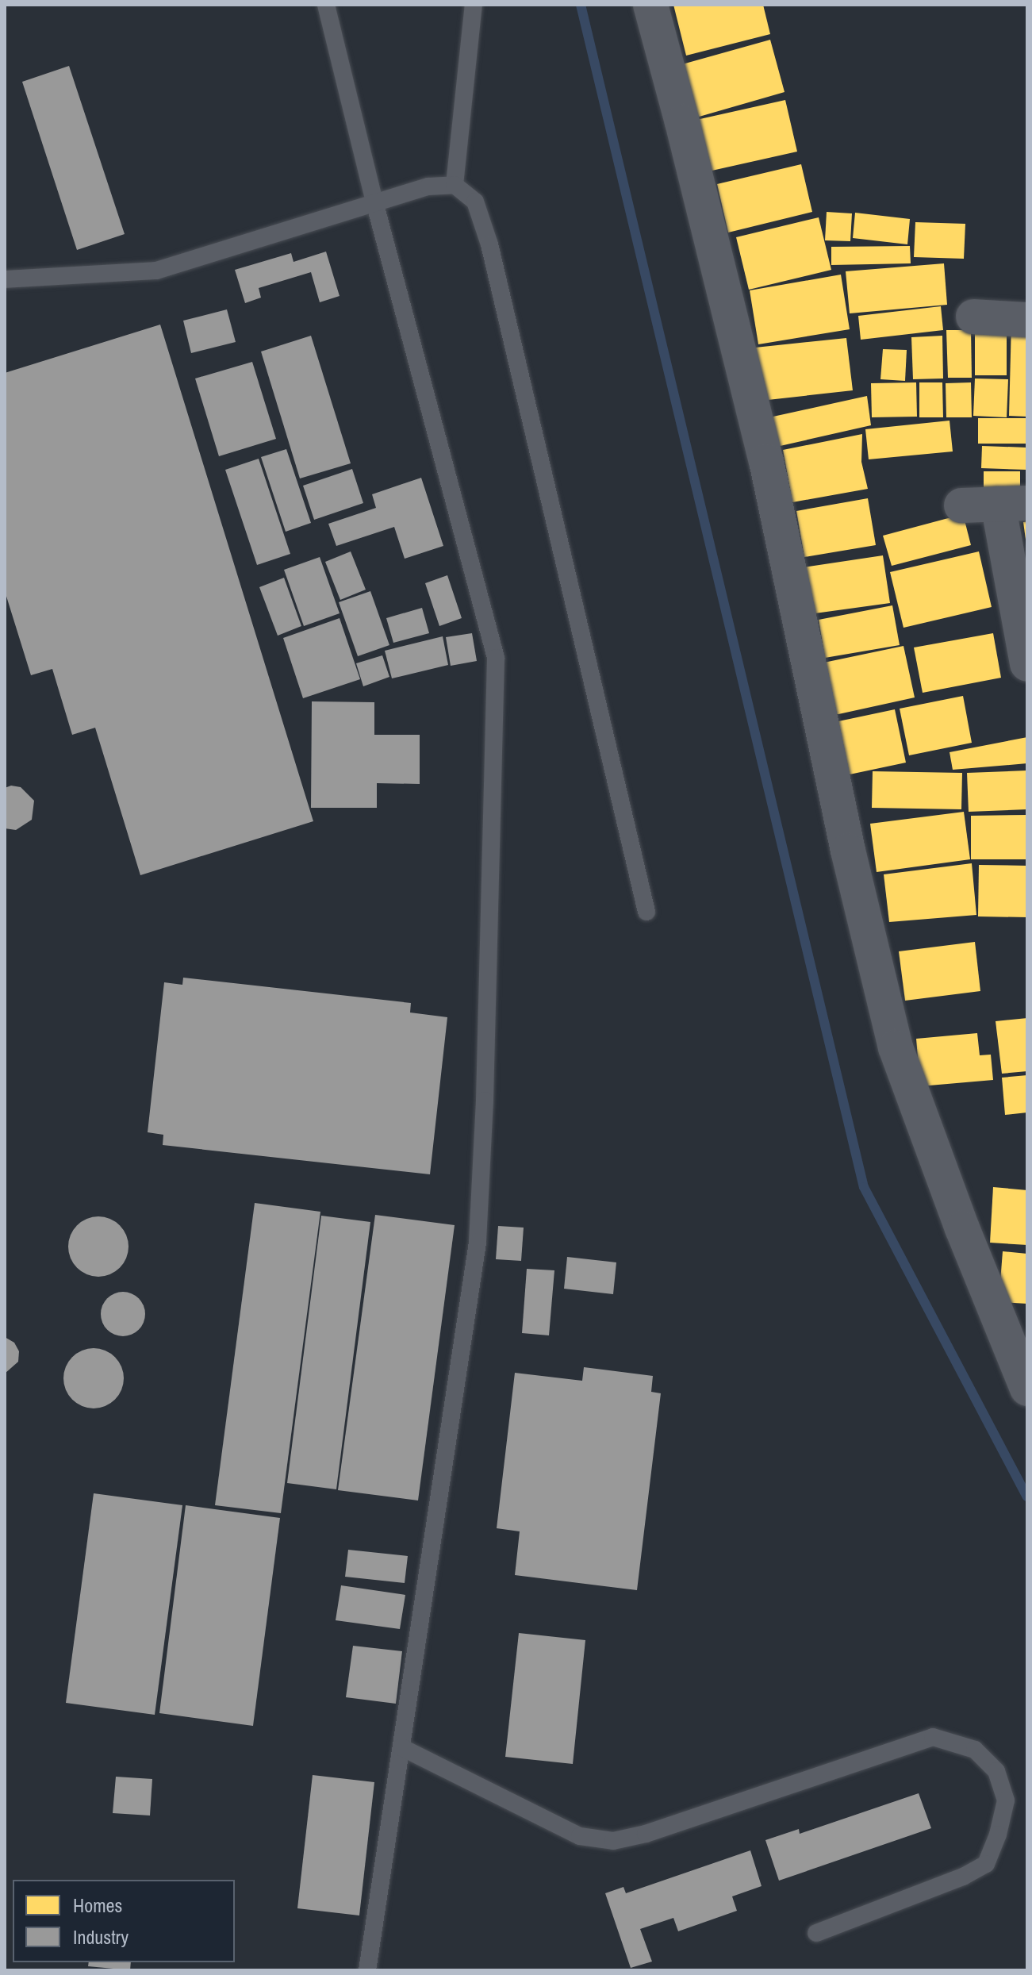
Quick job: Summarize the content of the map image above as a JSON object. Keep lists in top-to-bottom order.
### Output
{
  "legend": ["Homes", "Industry"]
}
